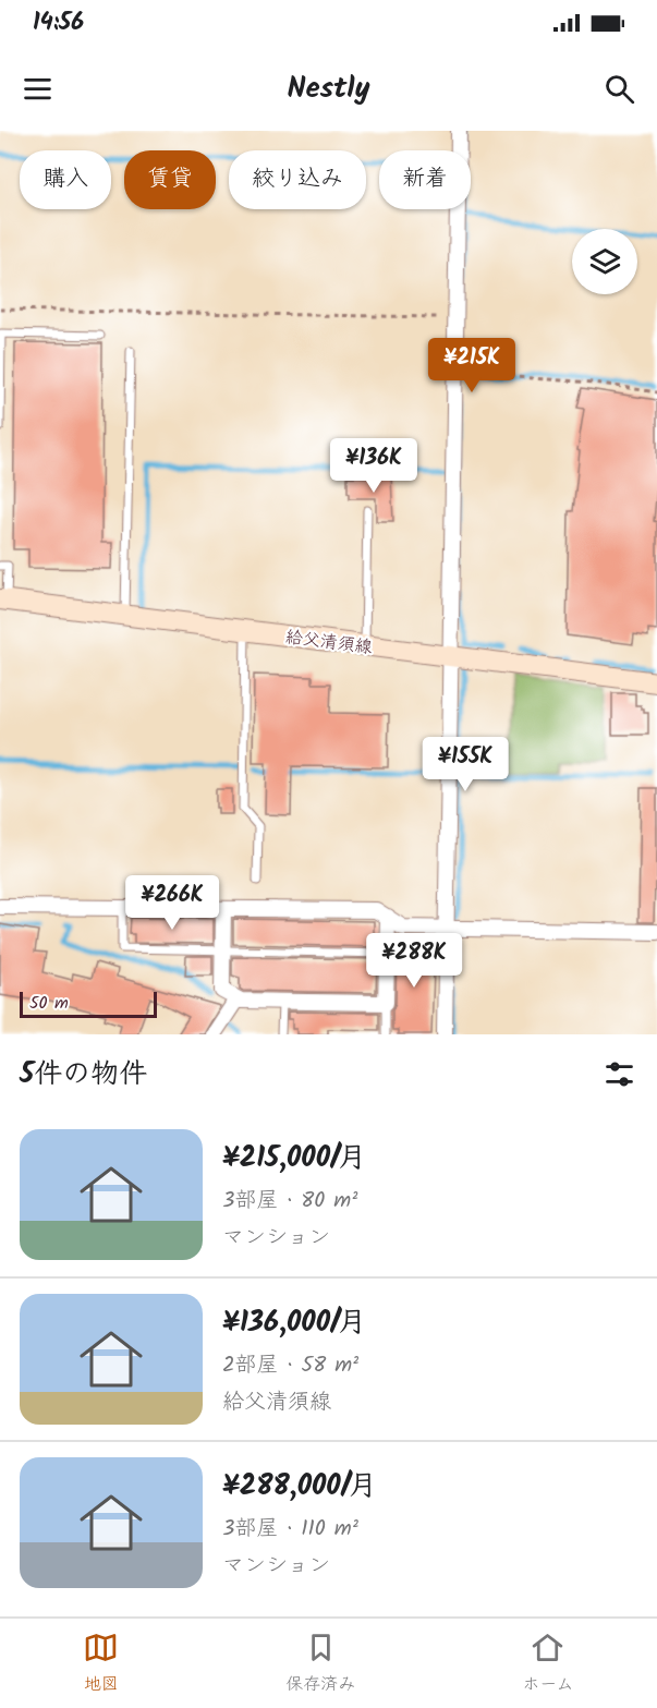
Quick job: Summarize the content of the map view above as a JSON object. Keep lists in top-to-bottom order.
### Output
{
  "streets": {
    "main road": ["給父清須線"]
  },
  "scale_bar": "50 m",
  "page": {
    "status": "14:56",
    "header": "Nestly",
    "chip": [
      "購入",
      "賃貸",
      "絞り込み",
      "新着"
    ],
    "price": [
      "¥215K",
      "¥136K",
      "¥155K",
      "¥266K",
      "¥288K"
    ],
    "scale": "50 m",
    "heading": "5件の物件",
    "list": [
      {
        "name": "¥215,000/月",
        "note": "3部屋 · 80 m² · マンション"
      },
      {
        "name": "¥136,000/月",
        "note": "2部屋 · 58 m² · 給父清須線"
      },
      {
        "name": "¥288,000/月",
        "note": "3部屋 · 110 m² · マンション"
      }
    ],
    "tabs": ["地図", "保存済み", "ホーム"]
  }
}
